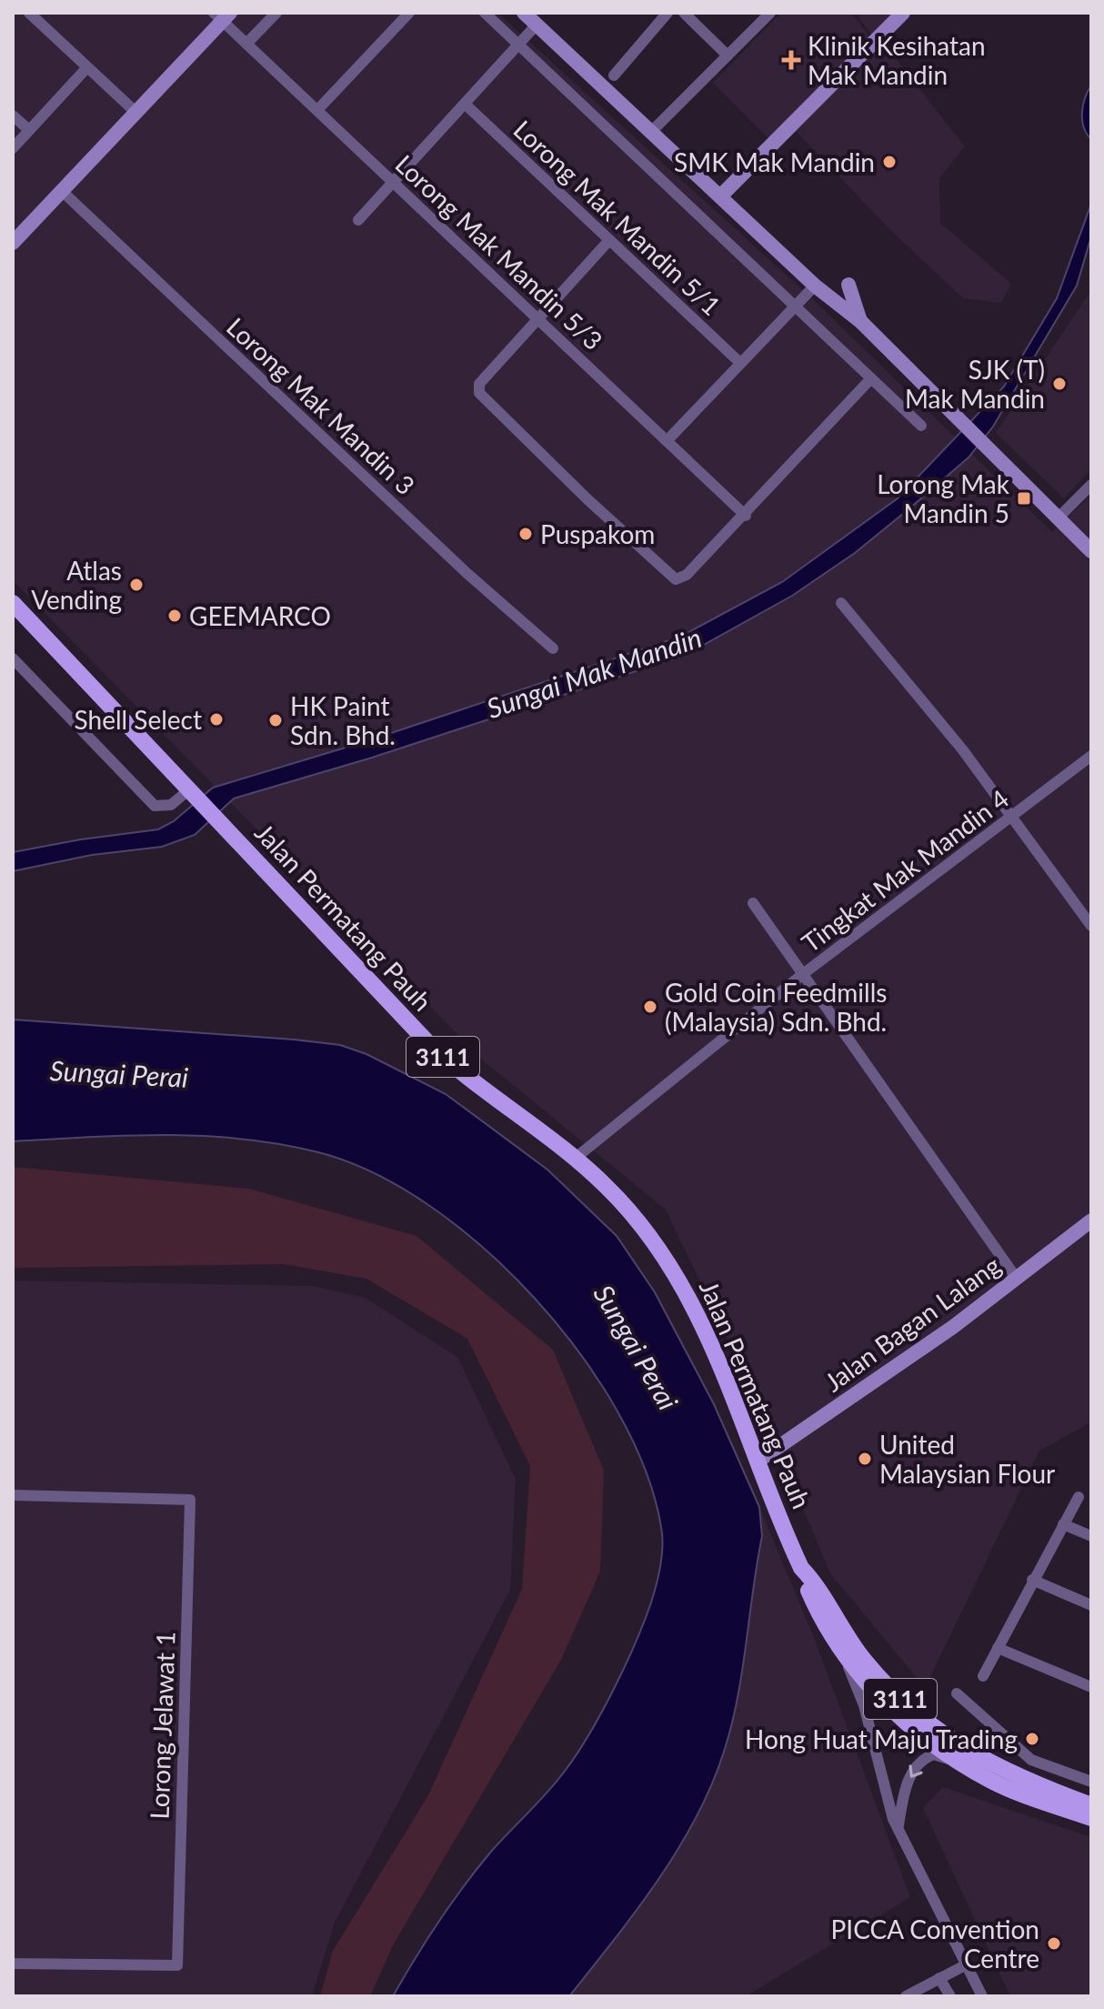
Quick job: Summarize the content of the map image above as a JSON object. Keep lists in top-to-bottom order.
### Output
{
  "streets": {
    "main road": ["Jalan Permatang Pauh", "3111"],
    "street": [
      "Lorong Mak Mandin 5/1",
      "Lorong Mak Mandin 5/3",
      "Lorong Mak Mandin 3",
      "Tingkat Mak Mandin 4",
      "Jalan Bagan Lalang",
      "Lorong Jelawat 1"
    ]
  },
  "crossings": [
    ["Tingkat Mak Mandin 4", "Jalan Permatang Pauh"],
    ["Jalan Permatang Pauh", "Jalan Bagan Lalang"]
  ],
  "water": ["Sungai Mak Mandin", "Sungai Perai"],
  "places": {
    "health": ["Klinik Kesihatan Mak Mandin"],
    "other": [
      "SMK Mak Mandin",
      "SJK (T) Mak Mandin",
      "Puspakom",
      "Atlas Vending",
      "GEEMARCO",
      "Shell Select",
      "HK Paint Sdn. Bhd.",
      "Gold Coin Feedmills (Malaysia) Sdn. Bhd.",
      "United Malaysian Flour",
      "Hong Huat Maju Trading",
      "PICCA Convention Centre"
    ],
    "transit": ["Lorong Mak Mandin 5"]
  }
}
